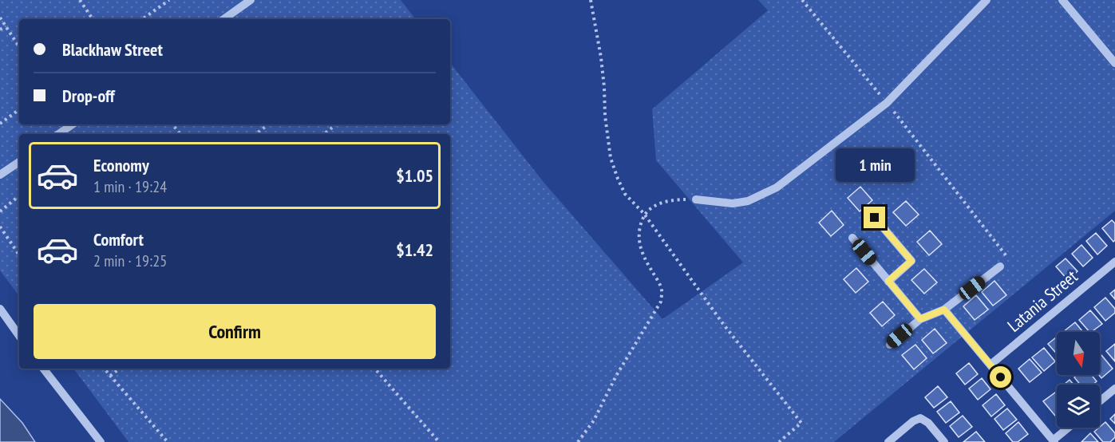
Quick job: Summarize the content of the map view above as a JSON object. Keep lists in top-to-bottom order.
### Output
{
  "streets": {
    "street": ["Latania Street"]
  },
  "north": "bottom",
  "page": {
    "banner": ["Blackhaw Street", "Drop-off"],
    "list": [
      {
        "name": "Economy",
        "note": "1 min · 19:24",
        "value": "$1.05"
      },
      {
        "name": "Comfort",
        "note": "2 min · 19:25",
        "value": "$1.42"
      }
    ],
    "bubble": "1 min",
    "buttons": "Confirm"
  }
}
